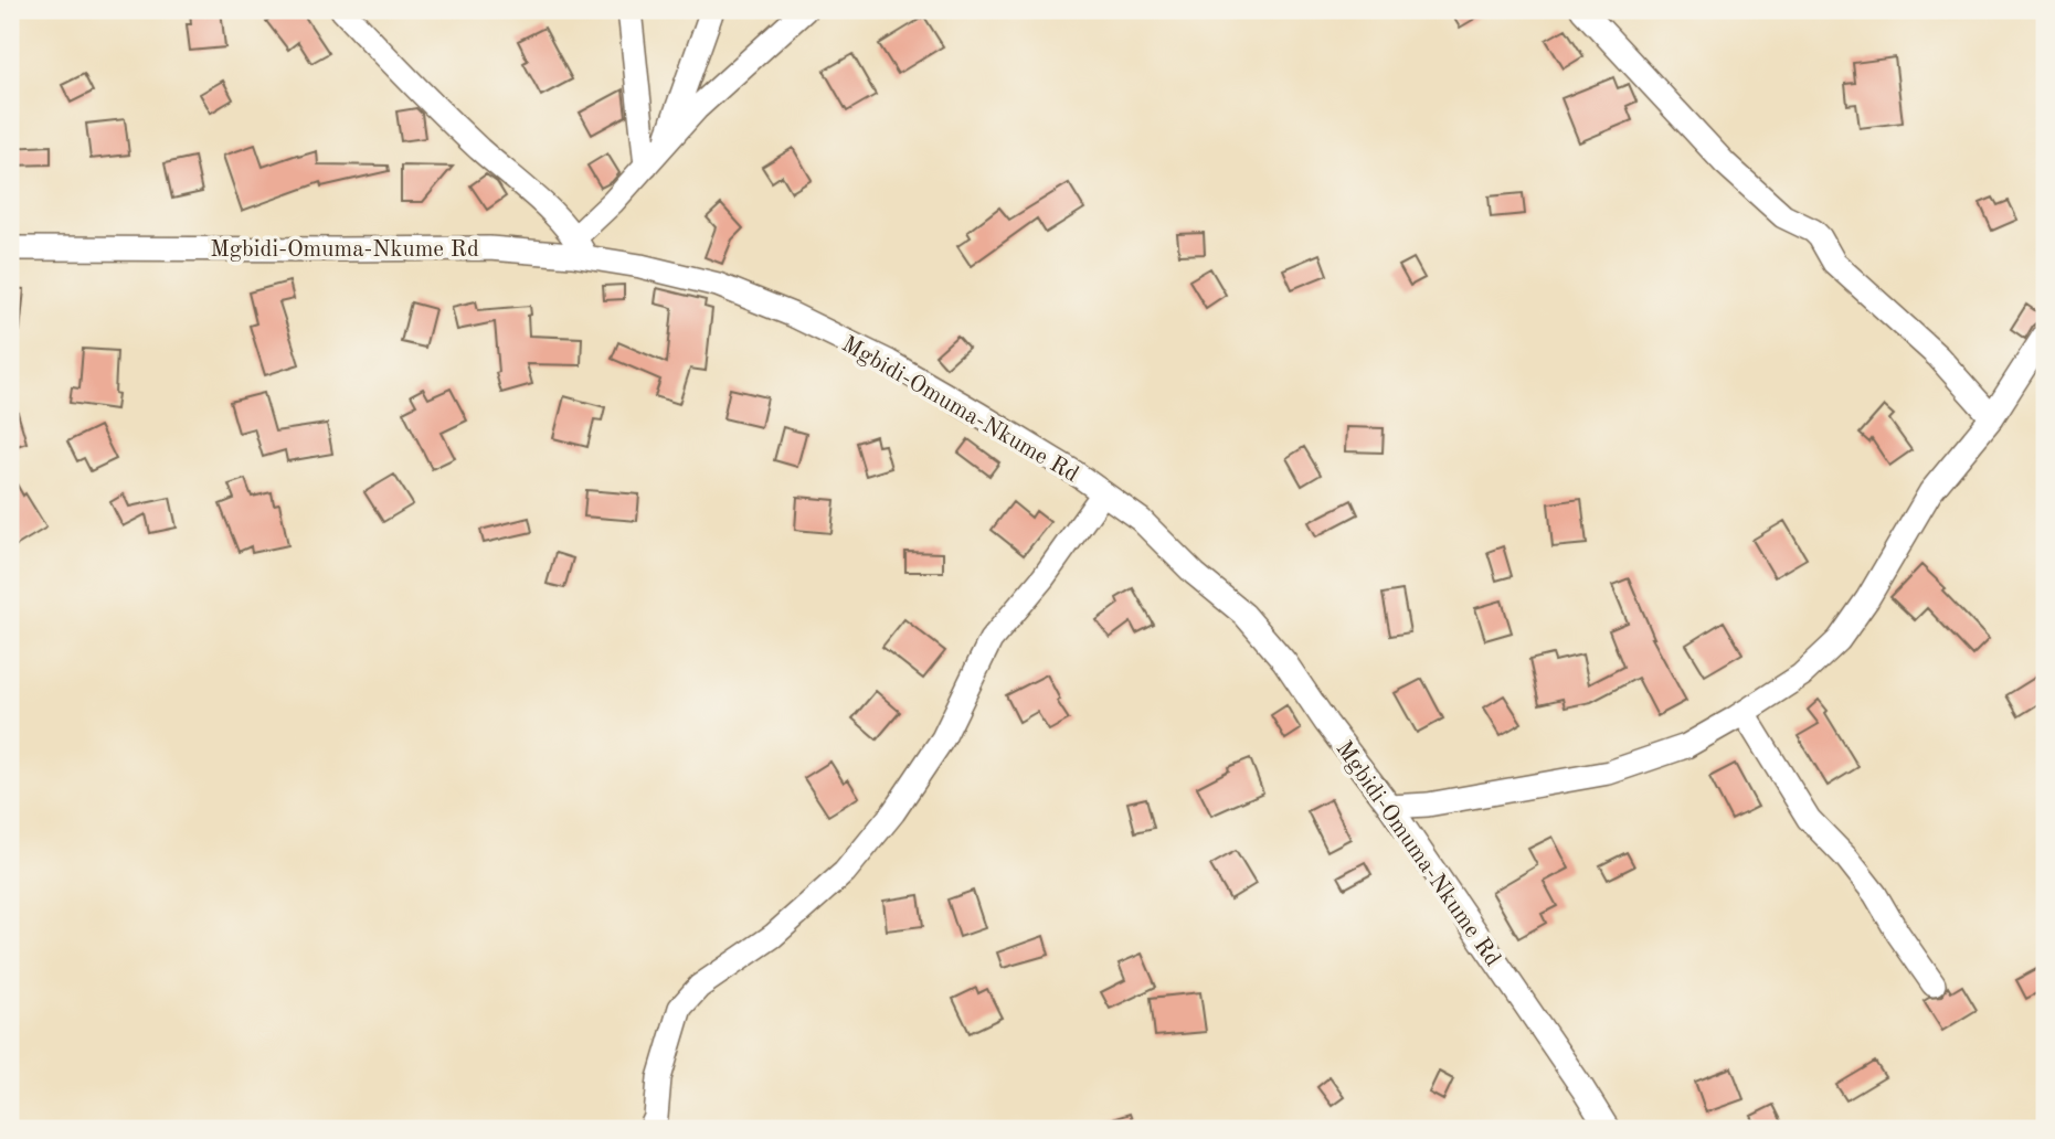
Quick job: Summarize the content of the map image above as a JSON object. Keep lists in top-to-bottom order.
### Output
{
  "streets": {
    "street": ["Mgbidi-Omuma-Nkume Rd"]
  }
}
